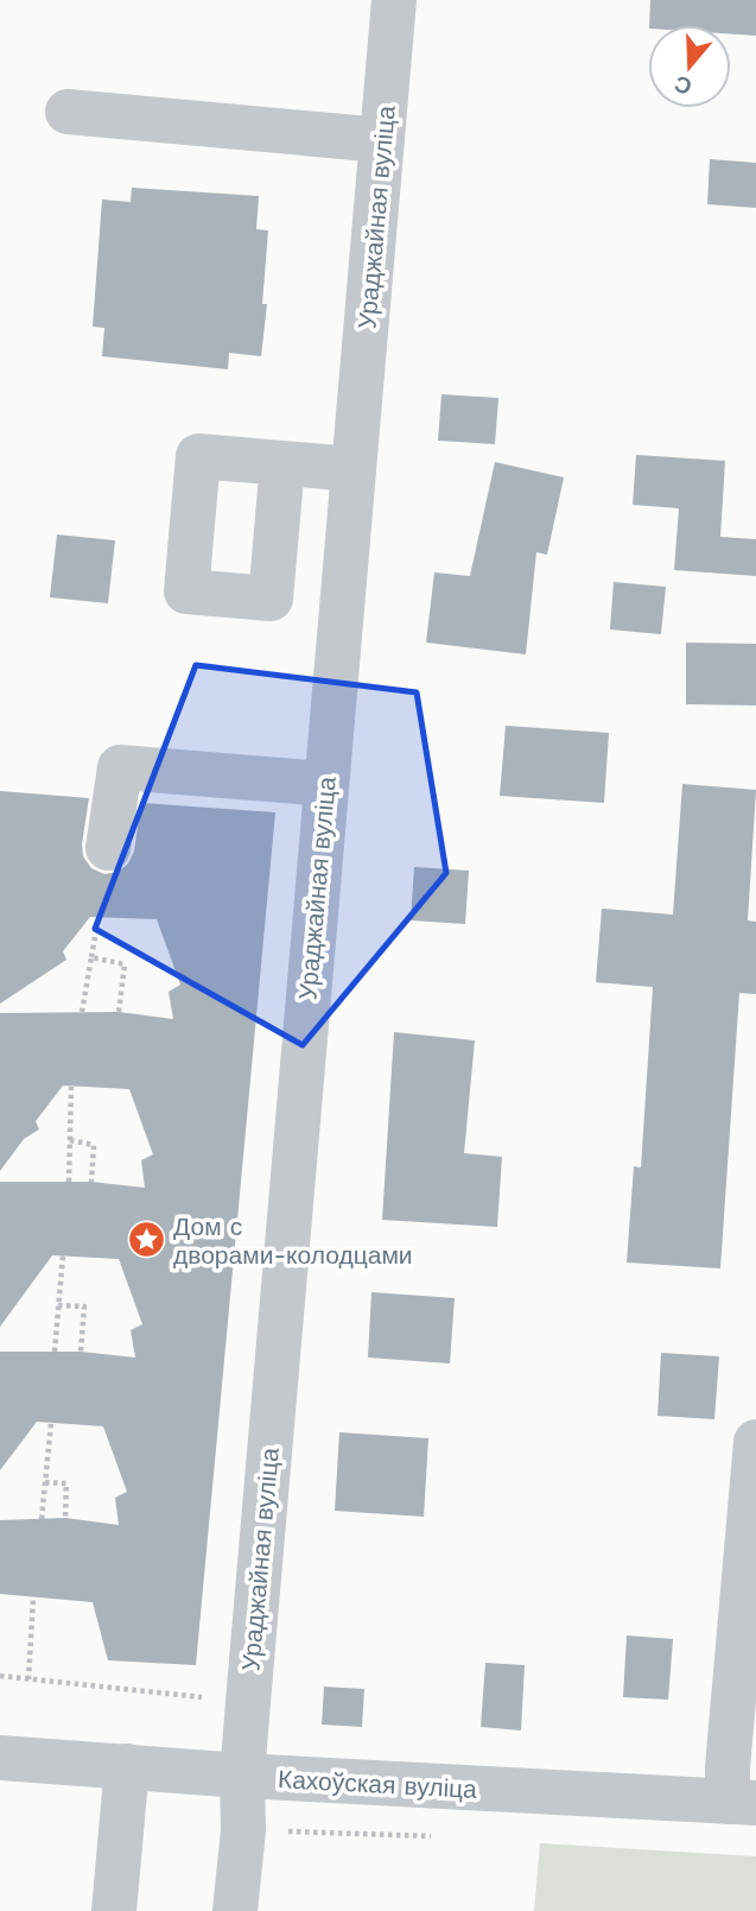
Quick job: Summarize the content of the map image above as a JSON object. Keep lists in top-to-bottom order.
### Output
{
  "streets": {
    "street": ["Ураджайная вуліца", "Кахоўская вуліца"]
  },
  "crossings": [
    ["Ураджайная вуліца", "Кахоўская вуліца"]
  ],
  "places": {
    "place": ["Дом с дворами-колодцами"]
  },
  "north": "bottom"
}
